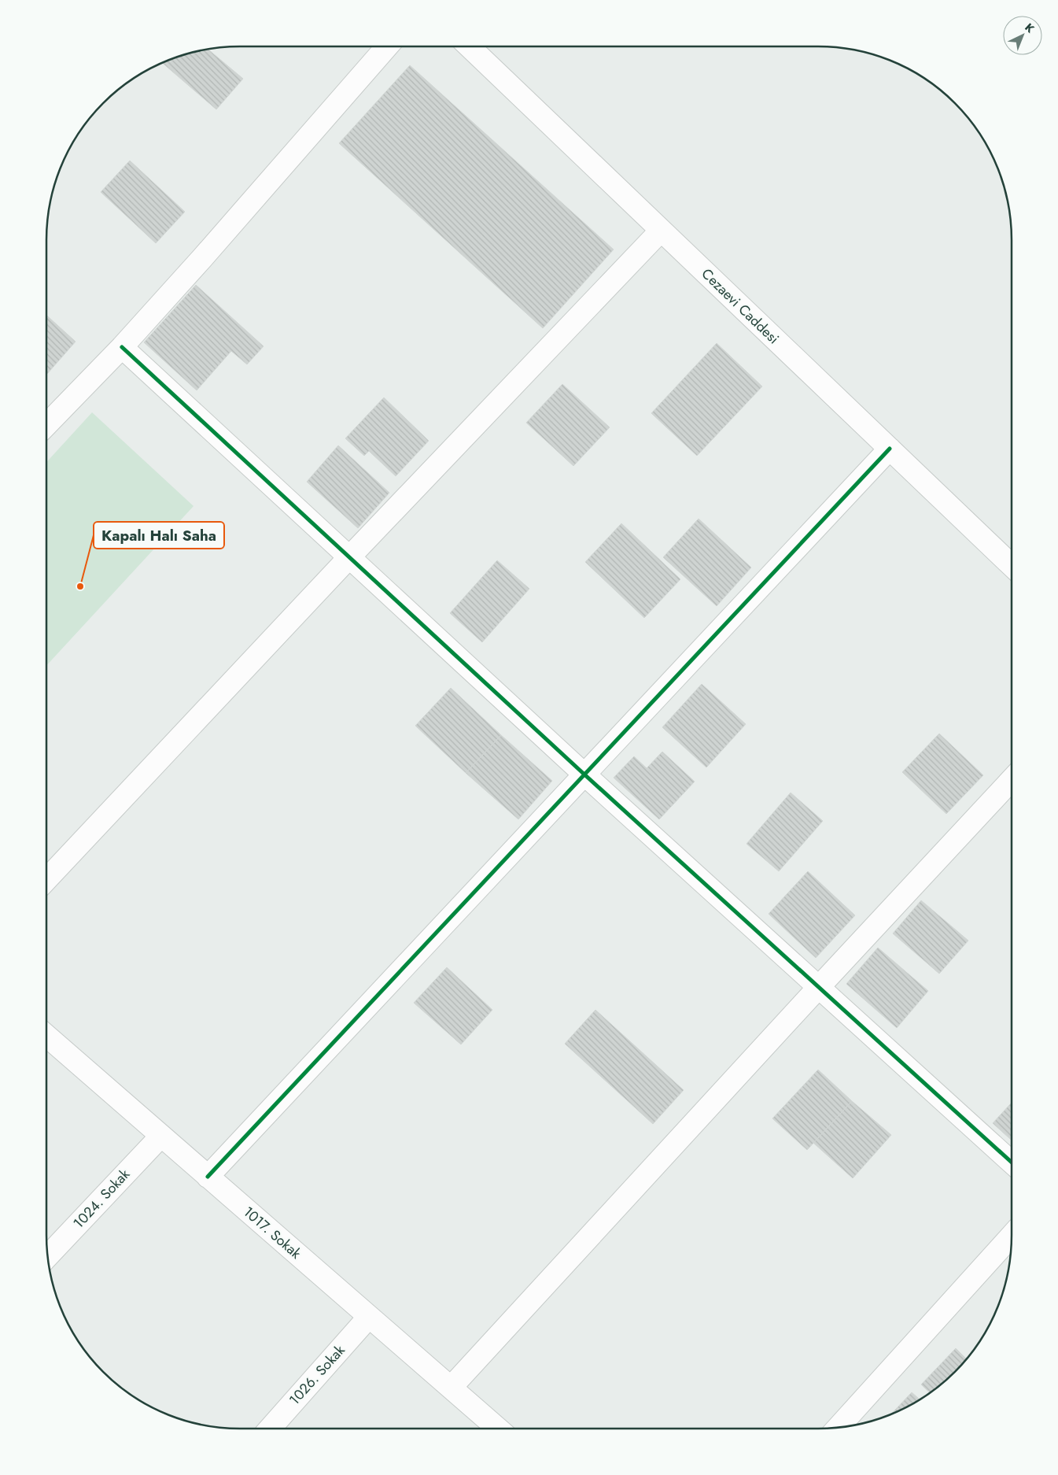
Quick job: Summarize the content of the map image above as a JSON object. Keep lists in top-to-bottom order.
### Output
{
  "streets": {
    "street": [
      "Cezaevi Caddesi",
      "1024. Sokak",
      "1017. Sokak",
      "1026. Sokak"
    ]
  },
  "crossings": [
    ["1024. Sokak", "1017. Sokak"],
    ["1017. Sokak", "1026. Sokak"]
  ],
  "places": ["Kapalı Halı Saha"],
  "north": "top right"
}
